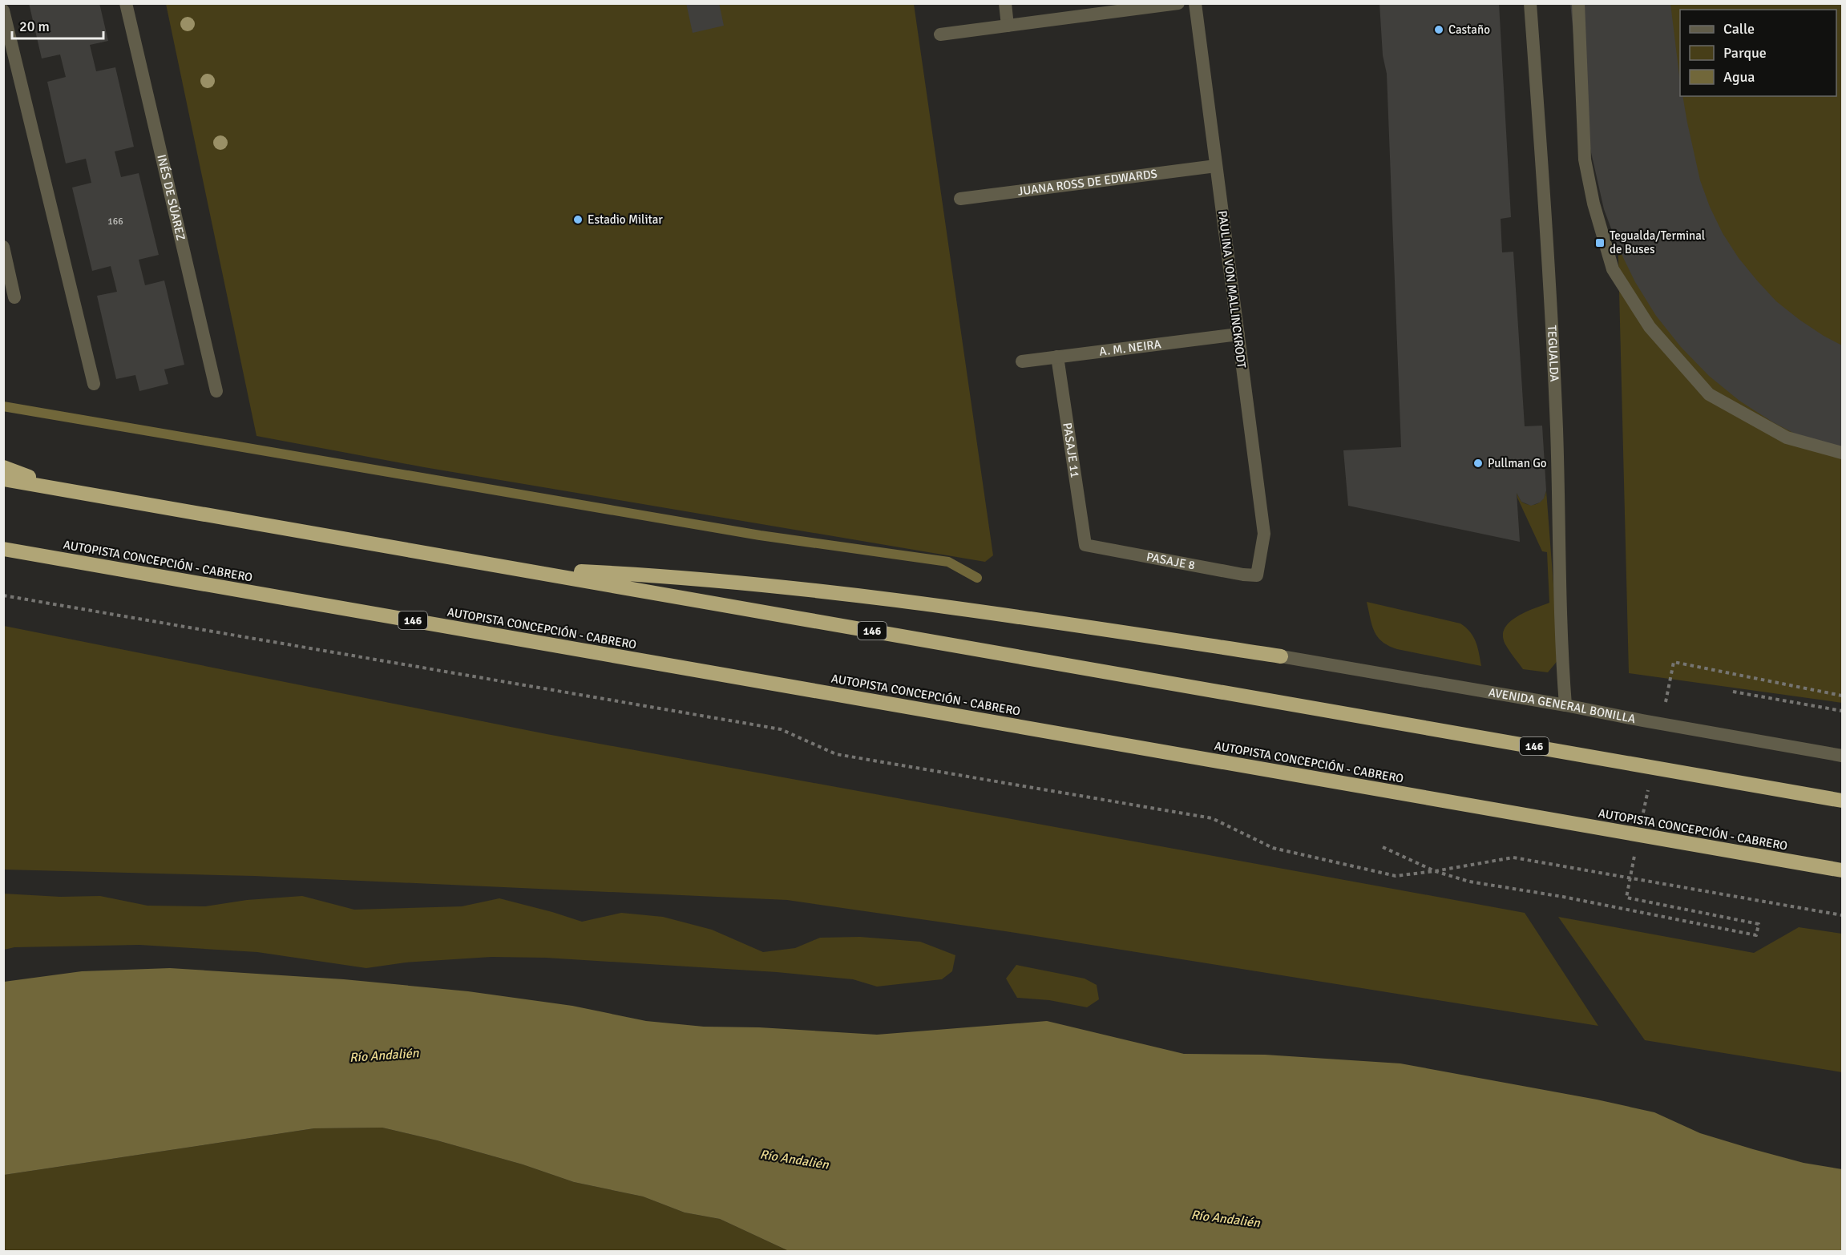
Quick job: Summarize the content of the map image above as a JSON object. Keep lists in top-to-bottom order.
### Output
{
  "streets": {
    "highway": ["AUTOPISTA CONCEPCIÓN - CABRERO", "146"],
    "street": [
      "JUANA ROSS DE EDWARDS",
      "INÉS DE SÚAREZ",
      "PAULINA VON MALLINCKRODT",
      "A. M. NEIRA",
      "TEGUALDA",
      "PASAJE 11",
      "PASAJE 8",
      "AVENIDA GENERAL BONILLA"
    ]
  },
  "crossings": [
    ["JUANA ROSS DE EDWARDS", "PAULINA VON MALLINCKRODT"],
    ["PAULINA VON MALLINCKRODT", "A. M. NEIRA"],
    ["PAULINA VON MALLINCKRODT", "PASAJE 8"],
    ["A. M. NEIRA", "PASAJE 11"],
    ["TEGUALDA", "AVENIDA GENERAL BONILLA"],
    ["PASAJE 11", "PASAJE 8"]
  ],
  "water": ["Río Andalién"],
  "places": {
    "other": ["Castaño", "Estadio Militar", "Pullman Go"],
    "transit": ["Tegualda/Terminal de Buses"]
  },
  "house_numbers": ["166"],
  "legend": ["Calle", "Parque", "Agua"],
  "scale_bar": "20 m"
}
